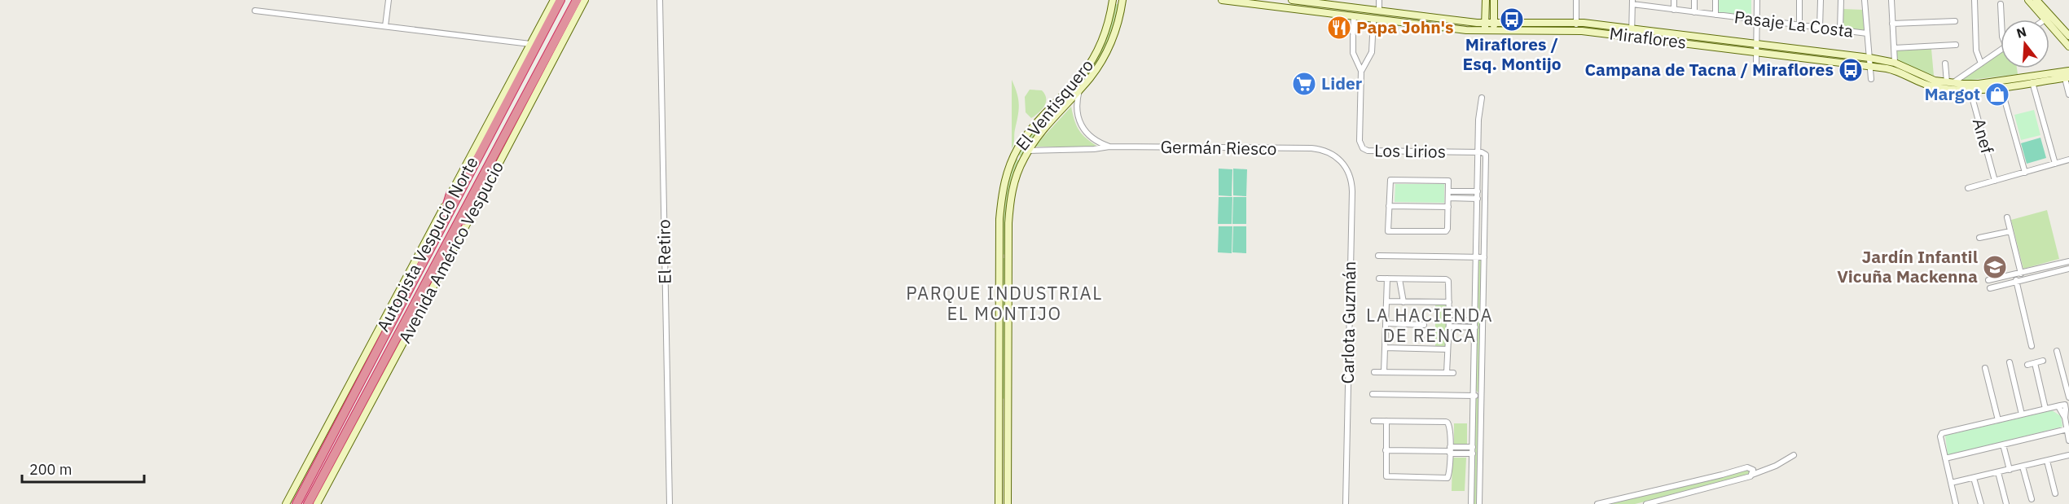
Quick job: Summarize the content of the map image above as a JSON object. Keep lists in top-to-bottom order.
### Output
{
  "streets": {
    "highway": ["Autopista Vespucio Norte"],
    "street": [
      "Pasaje La Costa",
      "Miraflores",
      "El Ventisquero",
      "Anef",
      "Germán Riesco",
      "Los Lirios",
      "El Retiro",
      "Avenida Américo Vespucio",
      "Carlota Guzmán"
    ]
  },
  "crossings": [
    ["Miraflores", "Anef"],
    ["El Ventisquero", "Germán Riesco"],
    ["Germán Riesco", "Carlota Guzmán"]
  ],
  "districts": ["PARQUE INDUSTRIAL EL MONTIJO", "LA HACIENDA DE RENCA"],
  "places": {
    "bus stop": ["Miraflores / Esq. Montijo", "Campana de Tacna / Miraflores"],
    "restaurant": ["Papa John's"],
    "supermarket": ["Lider"],
    "shop": ["Margot"],
    "school or university": ["Jardín Infantil Vicuña Mackenna"]
  },
  "scale_bar": "200 m",
  "north": "top"
}
